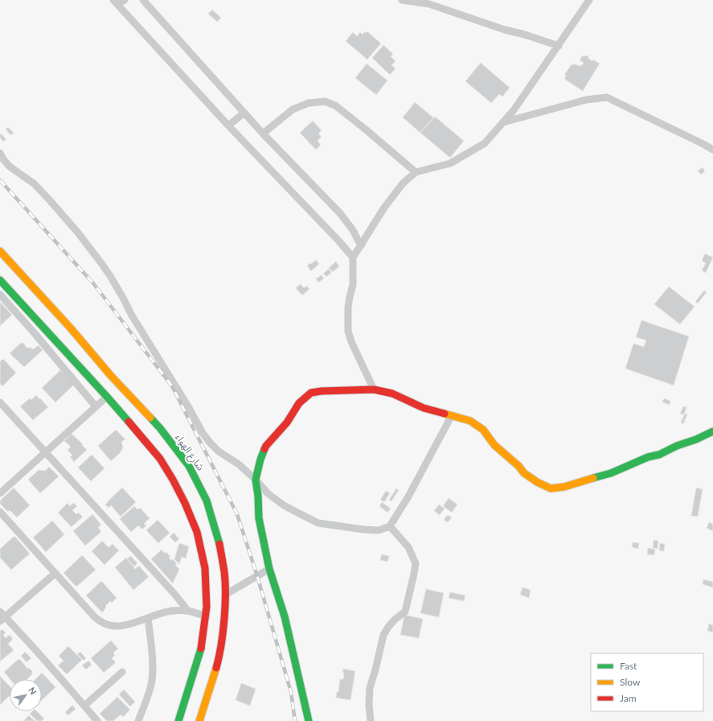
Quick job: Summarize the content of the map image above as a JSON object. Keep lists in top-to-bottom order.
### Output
{
  "streets": {
    "main road": ["شارع الهواء"]
  },
  "legend": ["Fast", "Slow", "Jam"],
  "north": "top right"
}
